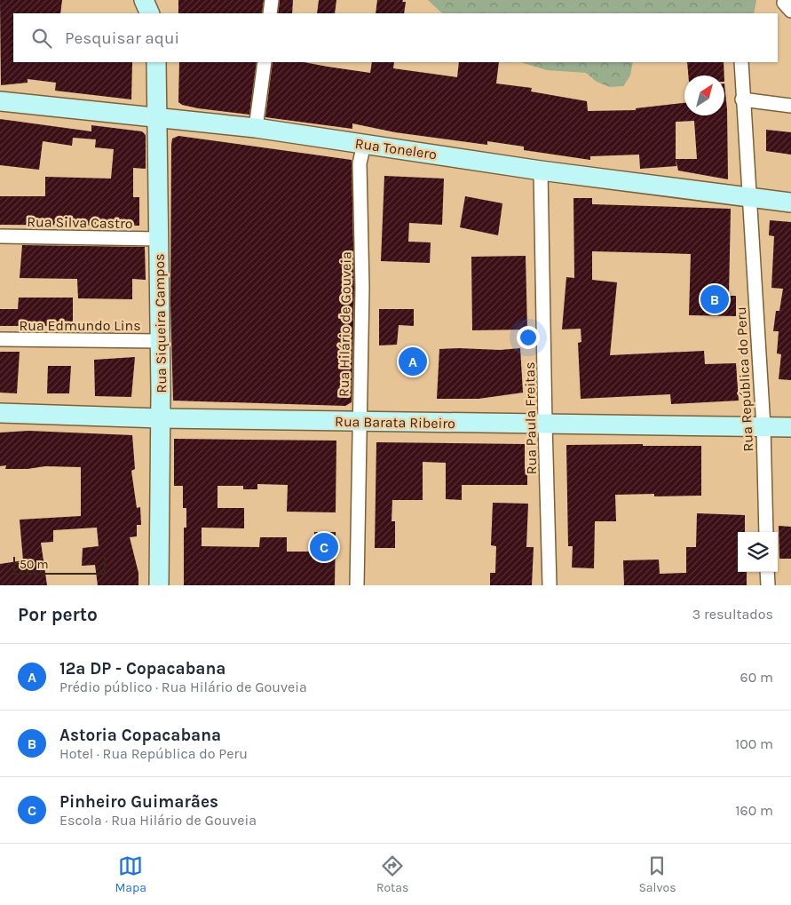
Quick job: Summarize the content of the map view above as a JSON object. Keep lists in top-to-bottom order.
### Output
{
  "streets": {
    "main road": ["Rua Tonelero", "Rua Siqueira Campos", "Rua Barata Ribeiro"],
    "street": [
      "Rua Silva Castro",
      "Rua Hilário de Gouveia",
      "Rua Edmundo Lins",
      "Rua República do Peru",
      "Rua Paula Freitas"
    ]
  },
  "crossings": [
    ["Rua Tonelero", "Rua Siqueira Campos"],
    ["Rua Tonelero", "Rua Hilário de Gouveia"],
    ["Rua Tonelero", "Rua República do Peru"],
    ["Rua Tonelero", "Rua Paula Freitas"],
    ["Rua Silva Castro", "Rua Siqueira Campos"],
    ["Rua Siqueira Campos", "Rua Edmundo Lins"],
    ["Rua Siqueira Campos", "Rua Barata Ribeiro"],
    ["Rua Hilário de Gouveia", "Rua Barata Ribeiro"],
    ["Rua República do Peru", "Rua Barata Ribeiro"],
    ["Rua Paula Freitas", "Rua Barata Ribeiro"]
  ],
  "scale_bar": "50 m",
  "north": "top right",
  "page": {
    "search": "Pesquisar aqui",
    "pins": ["B", "A", "C"],
    "scale": "50 m",
    "heading": ["Por perto", "3 resultados"],
    "list": [
      {
        "mark": "A",
        "name": "12ª DP - Copacabana",
        "note": "Prédio público · Rua Hilário de Gouveia",
        "value": "60 m"
      },
      {
        "mark": "B",
        "name": "Astoria Copacabana",
        "note": "Hotel · Rua República do Peru",
        "value": "100 m"
      },
      {
        "mark": "C",
        "name": "Pinheiro Guimarães",
        "note": "Escola · Rua Hilário de Gouveia",
        "value": "160 m"
      }
    ],
    "nav": ["Mapa", "Rotas", "Salvos"]
  }
}
